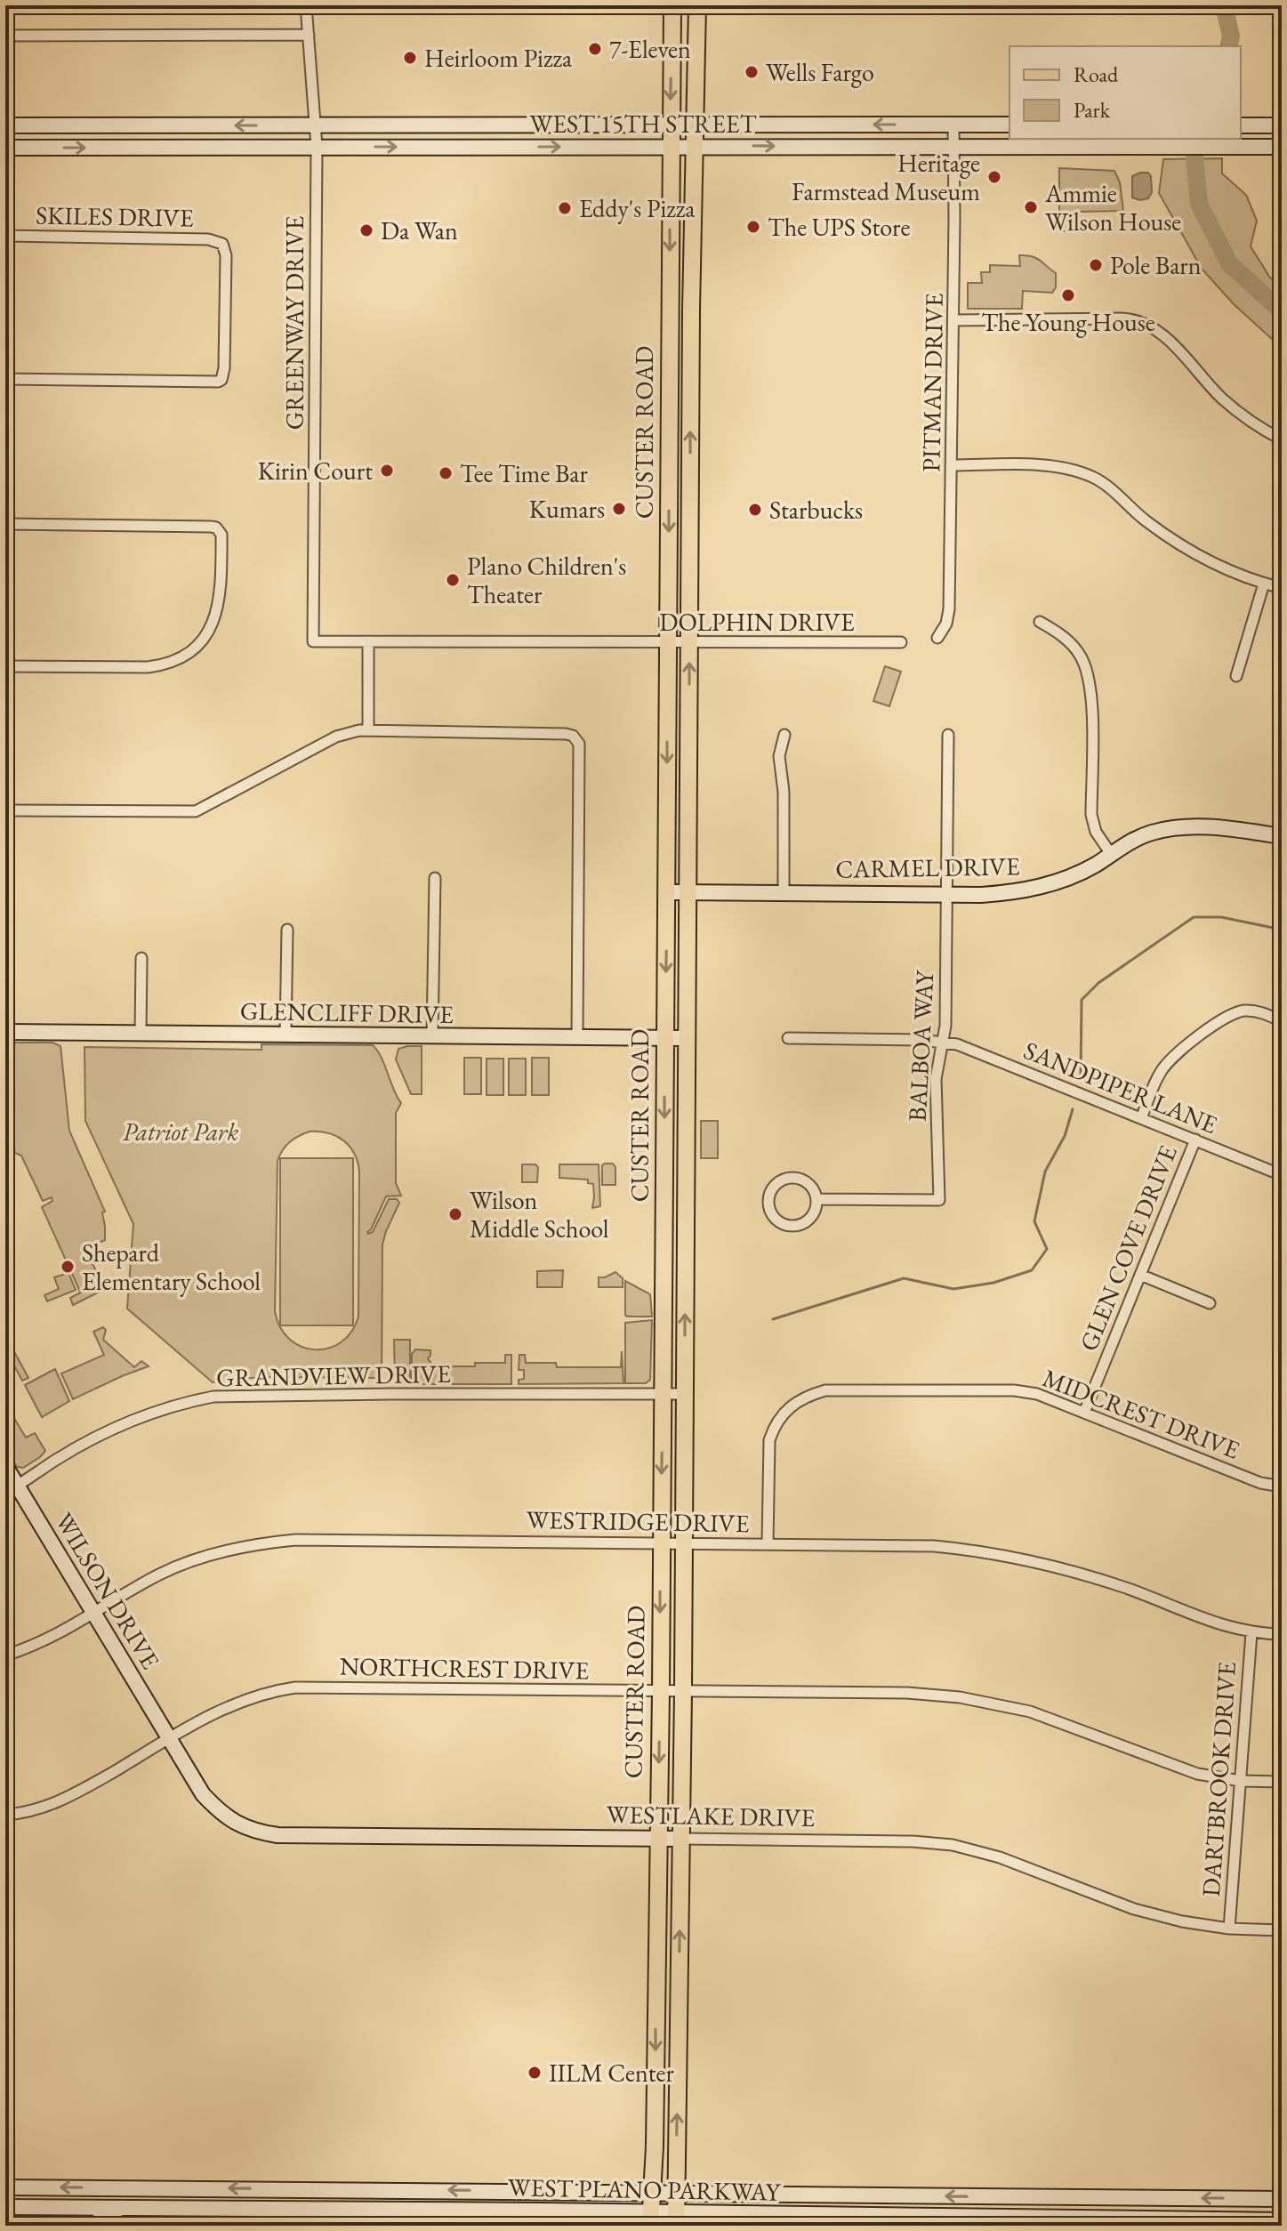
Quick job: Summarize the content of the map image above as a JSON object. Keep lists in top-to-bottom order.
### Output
{
  "streets": {
    "main road": [
      "WEST 15TH STREET",
      "CUSTER ROAD",
      "CARMEL DRIVE",
      "GLENCLIFF DRIVE",
      "WILSON DRIVE",
      "WESTLAKE DRIVE",
      "WEST PLANO PARKWAY"
    ],
    "street": [
      "SKILES DRIVE",
      "GREENWAY DRIVE",
      "PITMAN DRIVE",
      "DOLPHIN DRIVE",
      "BALBOA WAY",
      "SANDPIPER LANE",
      "GLEN COVE DRIVE",
      "GRANDVIEW DRIVE",
      "MIDCREST DRIVE",
      "WESTRIDGE DRIVE",
      "NORTHCREST DRIVE",
      "DARTBROOK DRIVE"
    ]
  },
  "crossings": [
    ["WEST 15TH STREET", "GREENWAY DRIVE"],
    ["WEST 15TH STREET", "PITMAN DRIVE"],
    ["WEST 15TH STREET", "CUSTER ROAD"],
    ["GREENWAY DRIVE", "DOLPHIN DRIVE"],
    ["CUSTER ROAD", "DOLPHIN DRIVE"],
    ["CUSTER ROAD", "CARMEL DRIVE"],
    ["CUSTER ROAD", "GLENCLIFF DRIVE"],
    ["CUSTER ROAD", "GRANDVIEW DRIVE"],
    ["CUSTER ROAD", "WESTRIDGE DRIVE"],
    ["CUSTER ROAD", "NORTHCREST DRIVE"],
    ["CUSTER ROAD", "WESTLAKE DRIVE"],
    ["CUSTER ROAD", "WEST PLANO PARKWAY"],
    ["CARMEL DRIVE", "BALBOA WAY"],
    ["BALBOA WAY", "SANDPIPER LANE"],
    ["SANDPIPER LANE", "GLEN COVE DRIVE"],
    ["GLEN COVE DRIVE", "MIDCREST DRIVE"],
    ["GRANDVIEW DRIVE", "WILSON DRIVE"],
    ["MIDCREST DRIVE", "WESTRIDGE DRIVE"],
    ["WESTRIDGE DRIVE", "WILSON DRIVE"],
    ["WESTRIDGE DRIVE", "DARTBROOK DRIVE"],
    ["WILSON DRIVE", "NORTHCREST DRIVE"],
    ["WILSON DRIVE", "WESTLAKE DRIVE"],
    ["NORTHCREST DRIVE", "DARTBROOK DRIVE"],
    ["NORTHCREST DRIVE", "WESTLAKE DRIVE"],
    ["DARTBROOK DRIVE", "WESTLAKE DRIVE"]
  ],
  "parks": ["Patriot Park"],
  "places": [
    "7-Eleven",
    "Heirloom Pizza",
    "Wells Fargo",
    "Heritage Farmstead Museum",
    "Ammie Wilson House",
    "Eddy's Pizza",
    "The UPS Store",
    "Da Wan",
    "Pole Barn",
    "The Young House",
    "Kirin Court",
    "Tee Time Bar",
    "Kumars",
    "Starbucks",
    "Plano Children's Theater",
    "Wilson Middle School",
    "Shepard Elementary School",
    "IILM Center"
  ],
  "legend": ["Road", "Park"]
}
